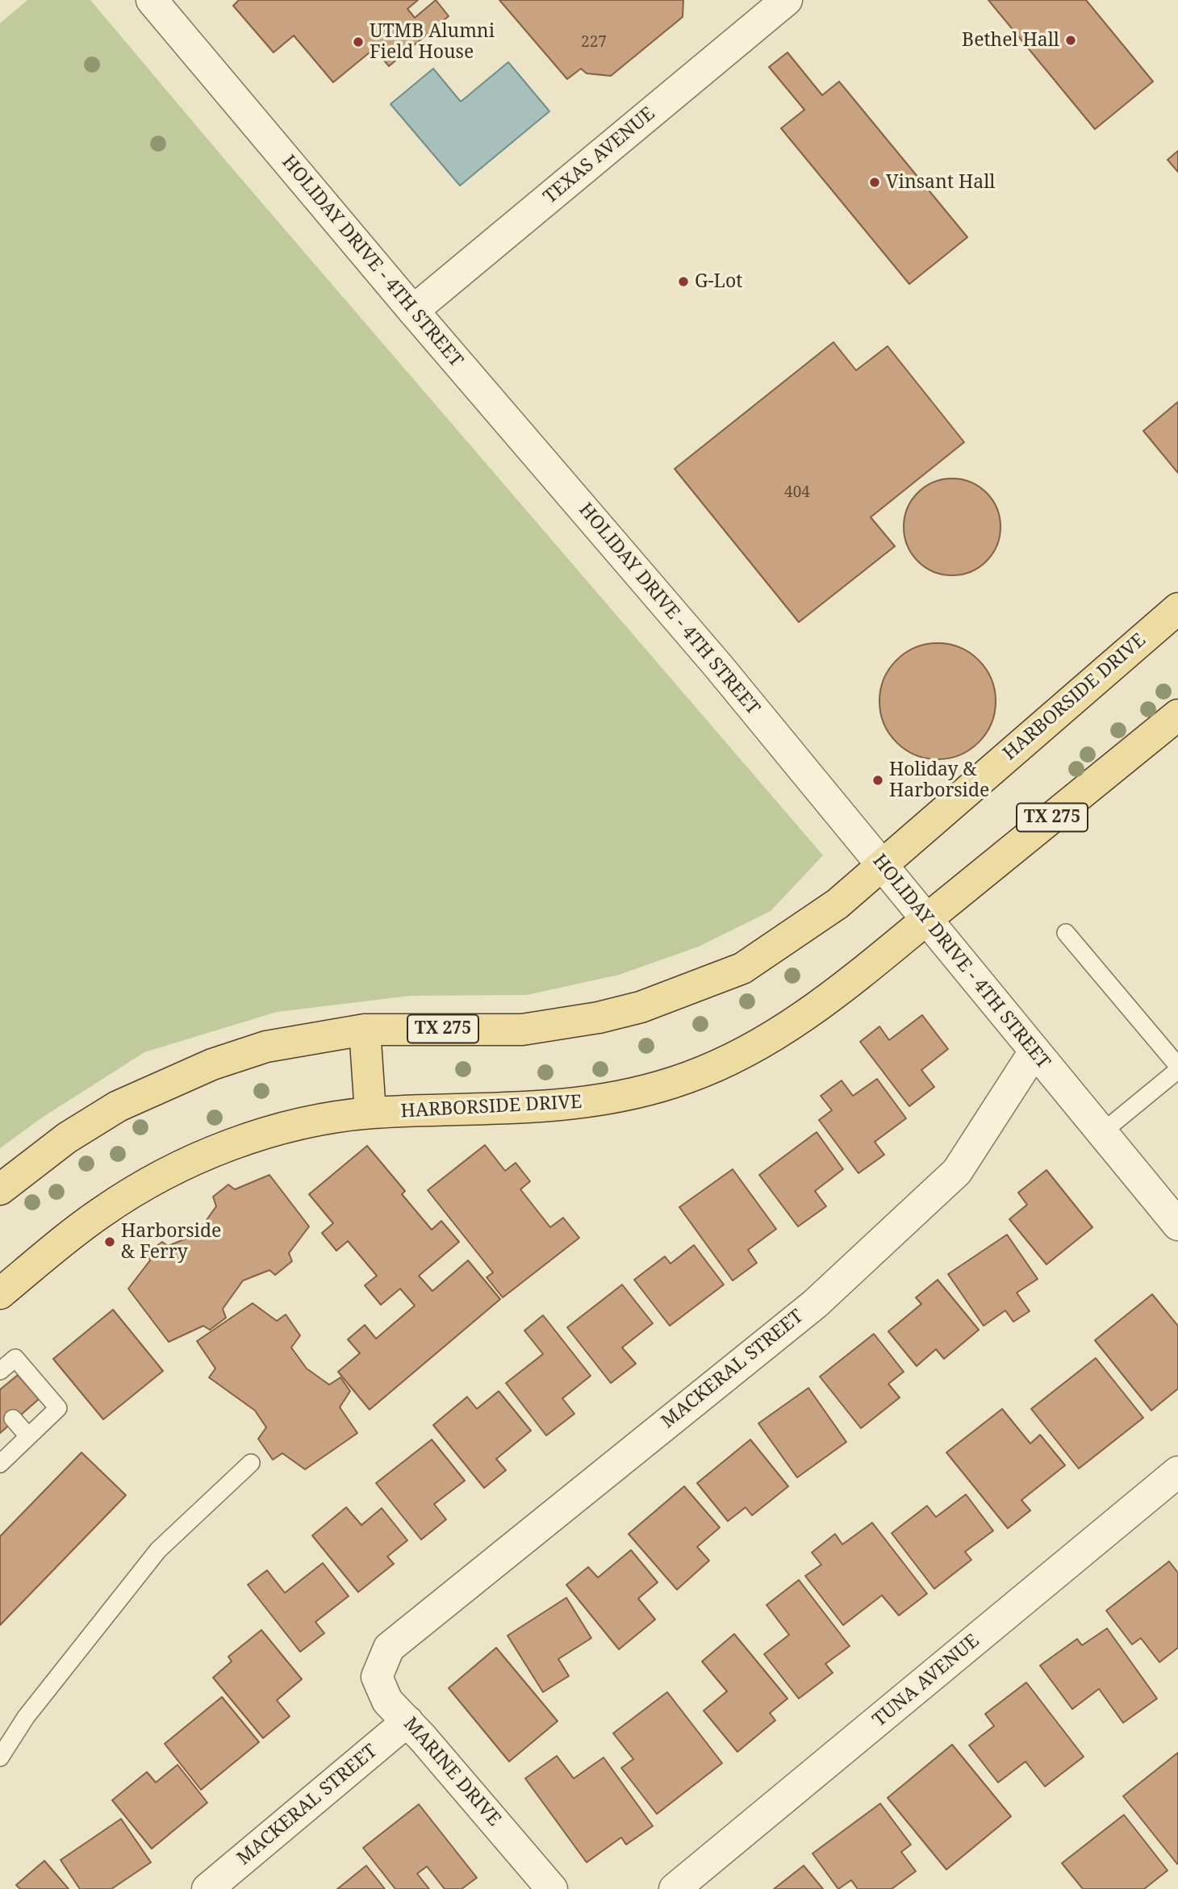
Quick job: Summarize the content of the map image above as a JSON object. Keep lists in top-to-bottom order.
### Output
{
  "streets": {
    "main road": ["HARBORSIDE DRIVE", "TX 275"],
    "street": [
      "TEXAS AVENUE",
      "HOLIDAY DRIVE - 4TH STREET",
      "MACKERAL STREET",
      "TUNA AVENUE",
      "MARINE DRIVE"
    ]
  },
  "crossings": [
    ["TEXAS AVENUE", "HOLIDAY DRIVE - 4TH STREET"],
    ["HOLIDAY DRIVE - 4TH STREET", "HARBORSIDE DRIVE"],
    ["HOLIDAY DRIVE - 4TH STREET", "MACKERAL STREET"],
    ["MACKERAL STREET", "MARINE DRIVE"]
  ],
  "places": [
    "Bethel Hall",
    "UTMB Alumni Field House",
    "Vinsant Hall",
    "G-Lot",
    "Holiday & Harborside",
    "Harborside & Ferry"
  ],
  "house_numbers": ["227", "404"]
}
